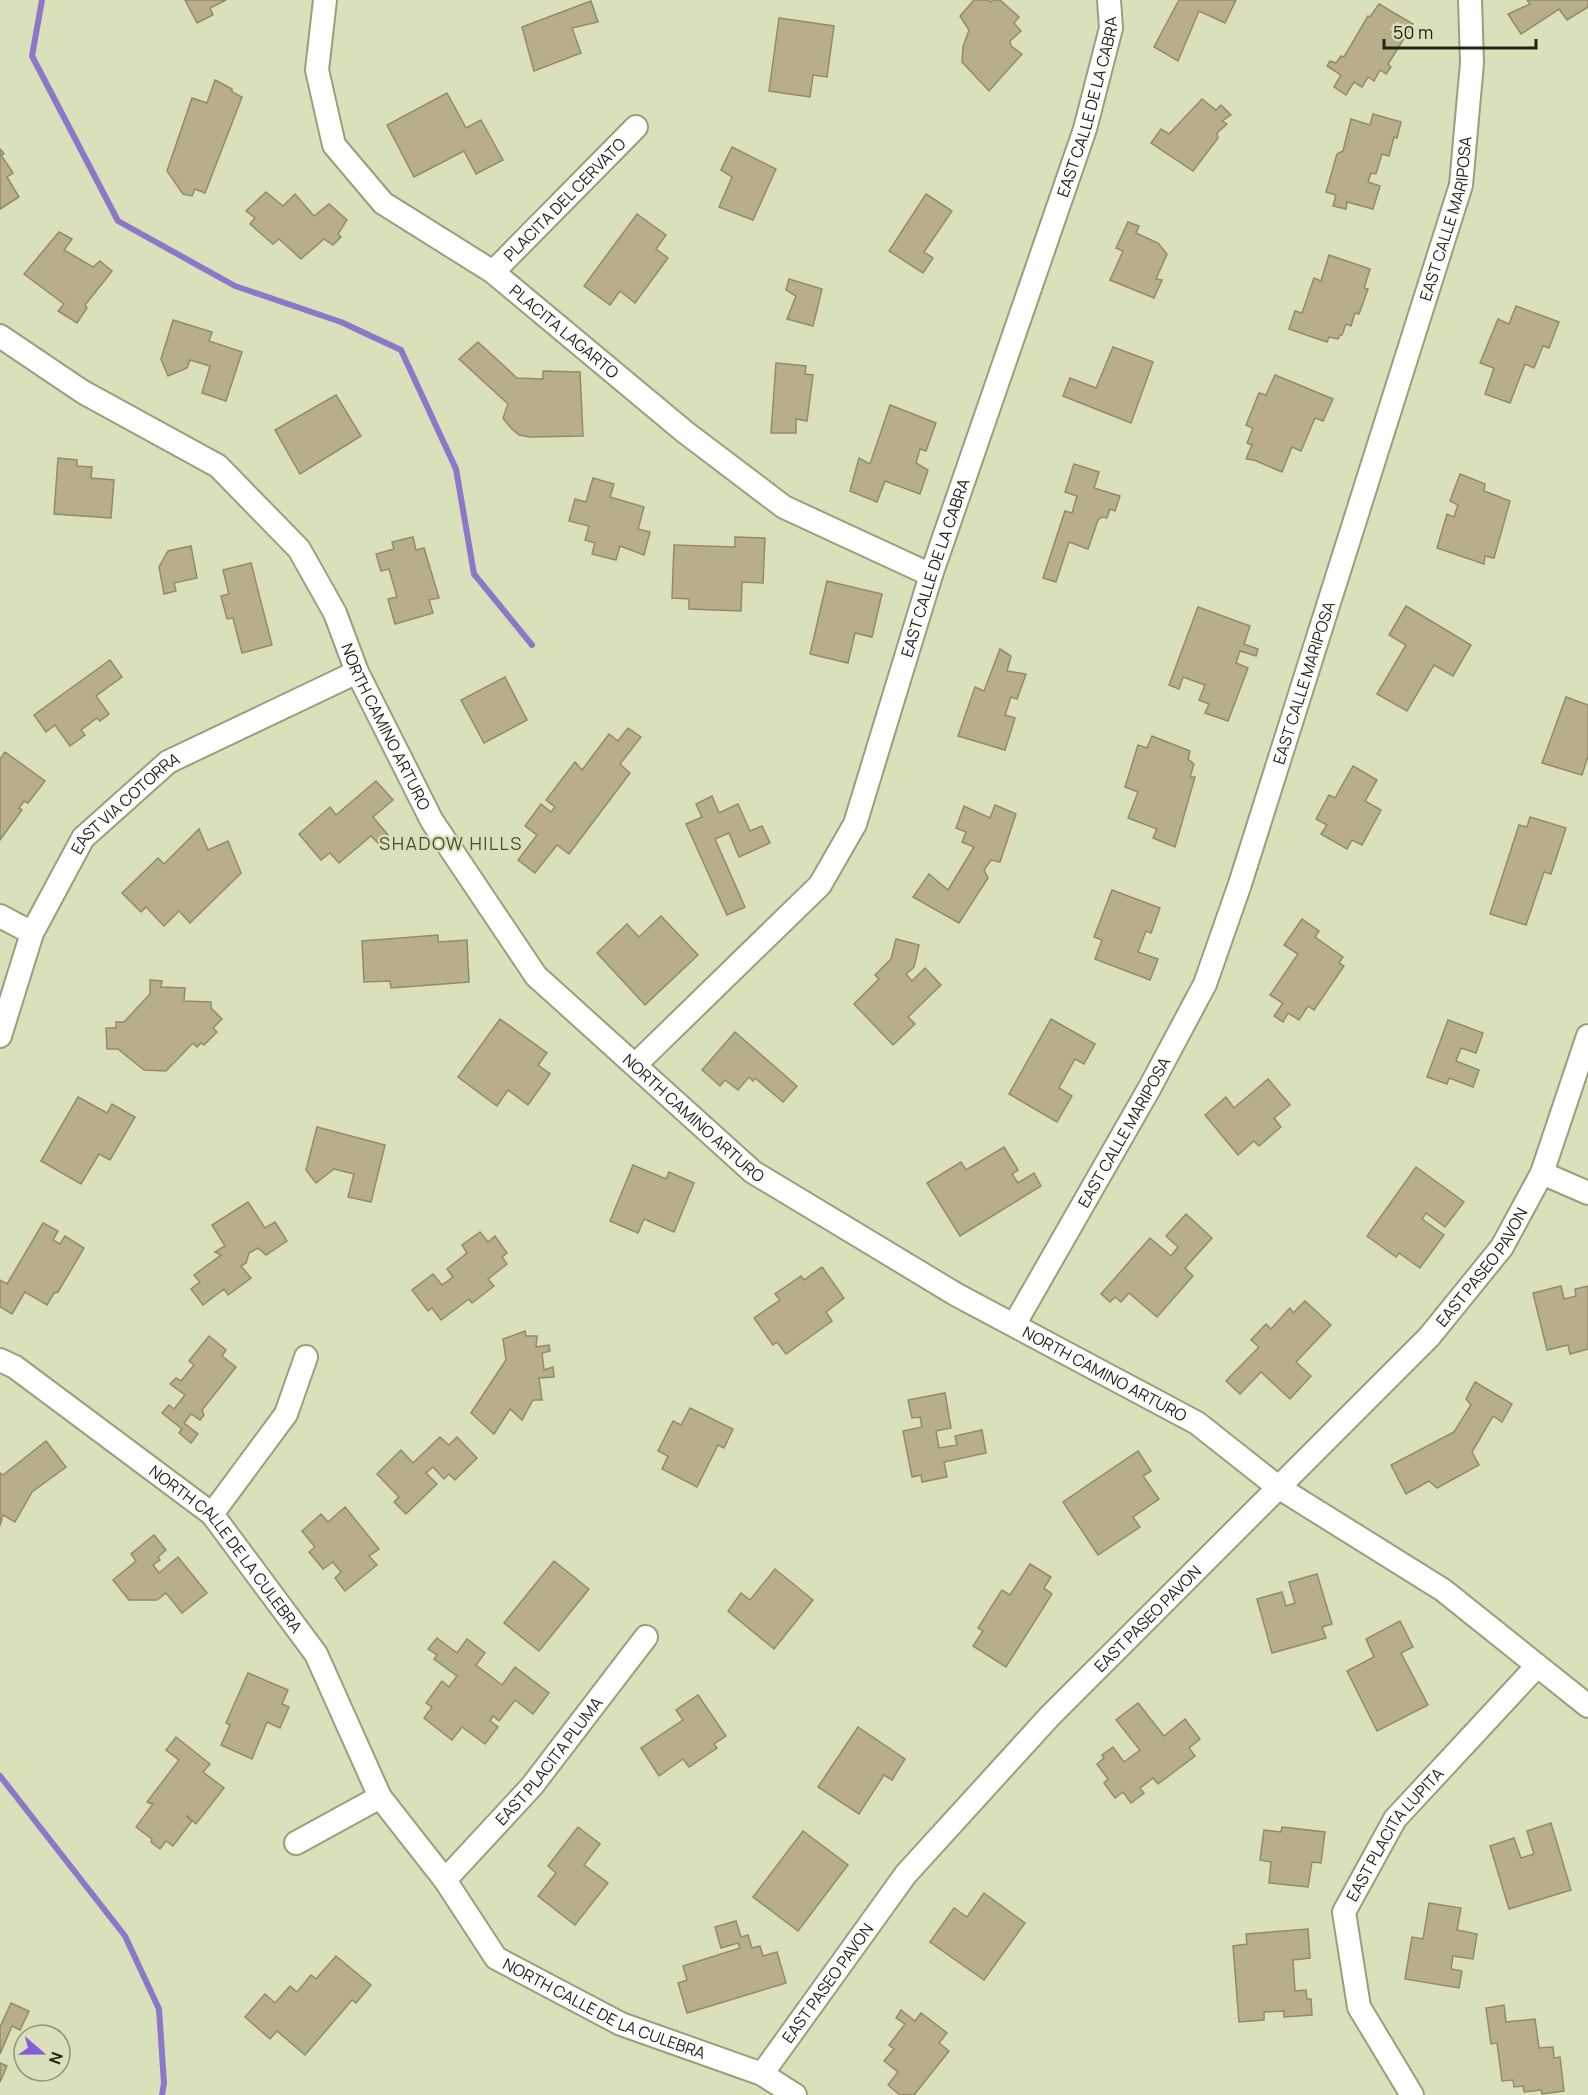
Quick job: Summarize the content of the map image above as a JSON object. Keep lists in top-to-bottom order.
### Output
{
  "streets": {
    "street": [
      "EAST CALLE DE LA CABRA",
      "PLACITA DEL CERVATO",
      "EAST CALLE MARIPOSA",
      "PLACITA LAGARTO",
      "NORTH CAMINO ARTURO",
      "EAST VIA COTORRA",
      "EAST PASEO PAVON",
      "NORTH CALLE DE LA CULEBRA",
      "EAST PLACITA PLUMA",
      "EAST PLACITA LUPITA"
    ]
  },
  "crossings": [
    ["EAST CALLE DE LA CABRA", "PLACITA LAGARTO"],
    ["EAST CALLE DE LA CABRA", "NORTH CAMINO ARTURO"],
    ["PLACITA DEL CERVATO", "PLACITA LAGARTO"],
    ["EAST CALLE MARIPOSA", "NORTH CAMINO ARTURO"],
    ["NORTH CAMINO ARTURO", "EAST VIA COTORRA"],
    ["NORTH CAMINO ARTURO", "EAST PASEO PAVON"],
    ["NORTH CAMINO ARTURO", "EAST PLACITA LUPITA"],
    ["EAST PASEO PAVON", "NORTH CALLE DE LA CULEBRA"],
    ["NORTH CALLE DE LA CULEBRA", "EAST PLACITA PLUMA"]
  ],
  "districts": ["SHADOW HILLS"],
  "scale_bar": "50 m",
  "north": "right"
}
